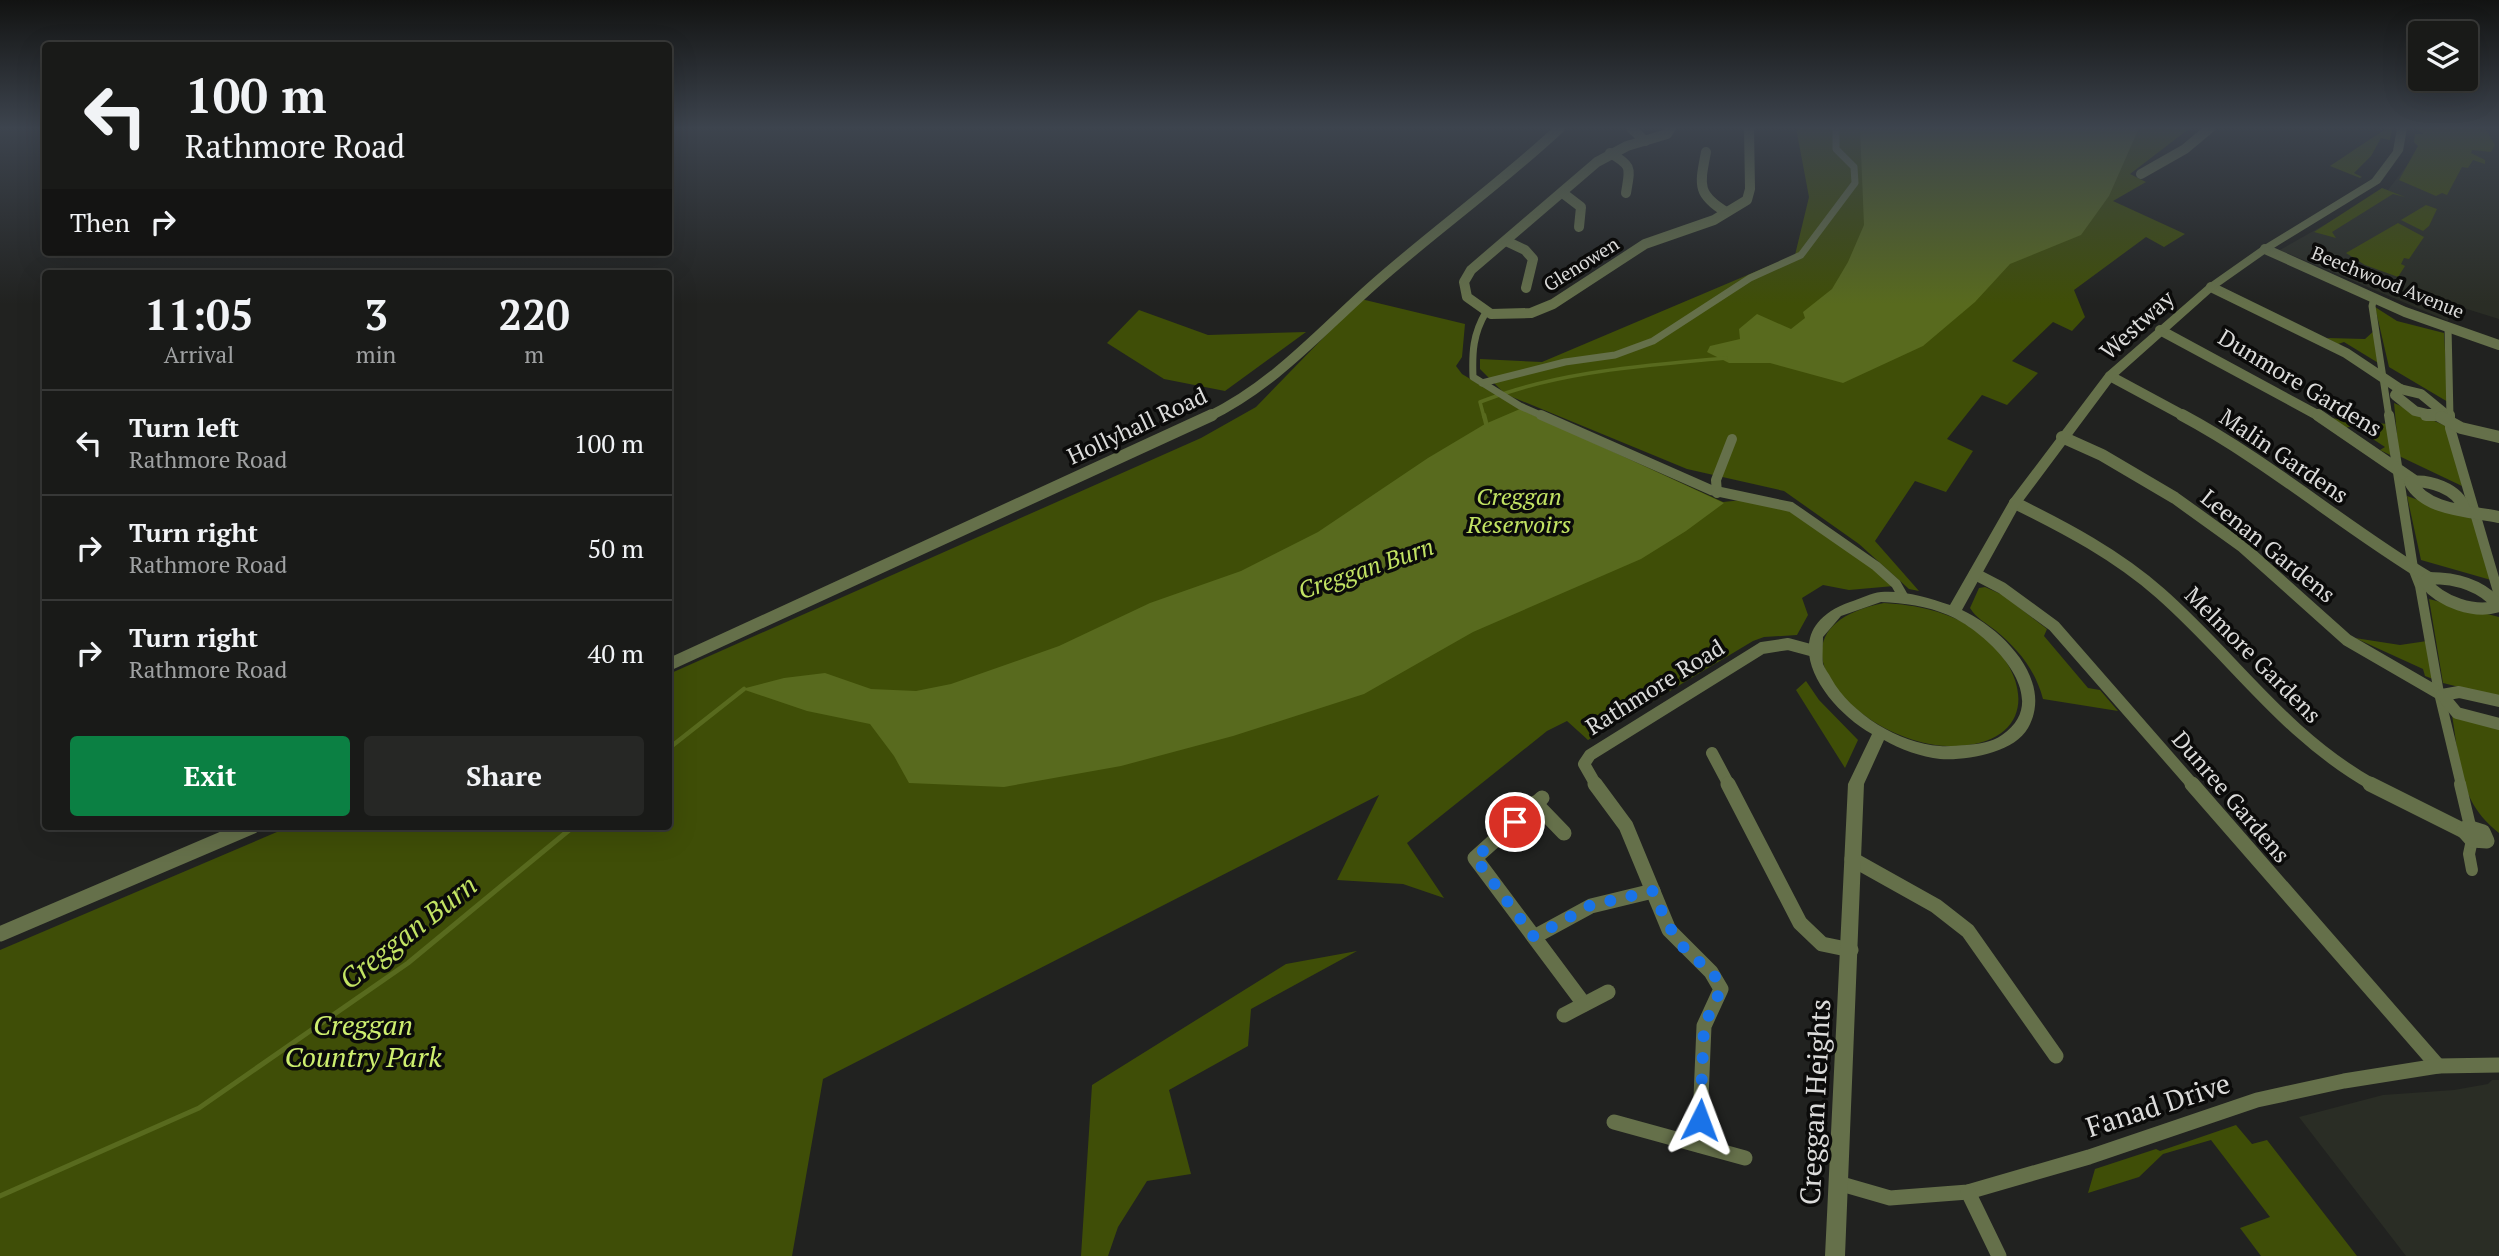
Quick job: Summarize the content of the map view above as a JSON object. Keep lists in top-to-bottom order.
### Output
{
  "streets": {
    "street": [
      "Glenowen",
      "Beechwood Avenue",
      "Westway",
      "Dunmore Gardens",
      "Hollyhall Road",
      "Malin Gardens",
      "Leenan Gardens",
      "Melmore Gardens",
      "Rathmore Road",
      "Dunree Gardens",
      "Creggan Heights",
      "Fanad Drive"
    ]
  },
  "crossings": [
    ["Beechwood Avenue", "Westway"],
    ["Westway", "Dunmore Gardens"],
    ["Westway", "Malin Gardens"],
    ["Westway", "Leenan Gardens"],
    ["Westway", "Melmore Gardens"],
    ["Westway", "Rathmore Road"],
    ["Westway", "Dunree Gardens"],
    ["Westway", "Creggan Heights"],
    ["Rathmore Road", "Creggan Heights"],
    ["Dunree Gardens", "Fanad Drive"],
    ["Creggan Heights", "Fanad Drive"]
  ],
  "water": ["Creggan Reservoirs", "Creggan Burn"],
  "parks": ["Creggan Country Park"],
  "page": {
    "turn": ["100 m", "Rathmore Road"],
    "then": "Then",
    "eta": [
      "11:05",
      "Arrival",
      "3",
      "min",
      "220",
      "m"
    ],
    "list": [
      {
        "name": "Turn left",
        "note": "Rathmore Road",
        "value": "100 m"
      },
      {
        "name": "Turn right",
        "note": "Rathmore Road",
        "value": "50 m"
      },
      {
        "name": "Turn right",
        "note": "Rathmore Road",
        "value": "40 m"
      }
    ],
    "buttons": ["Exit", "Share"]
  }
}
